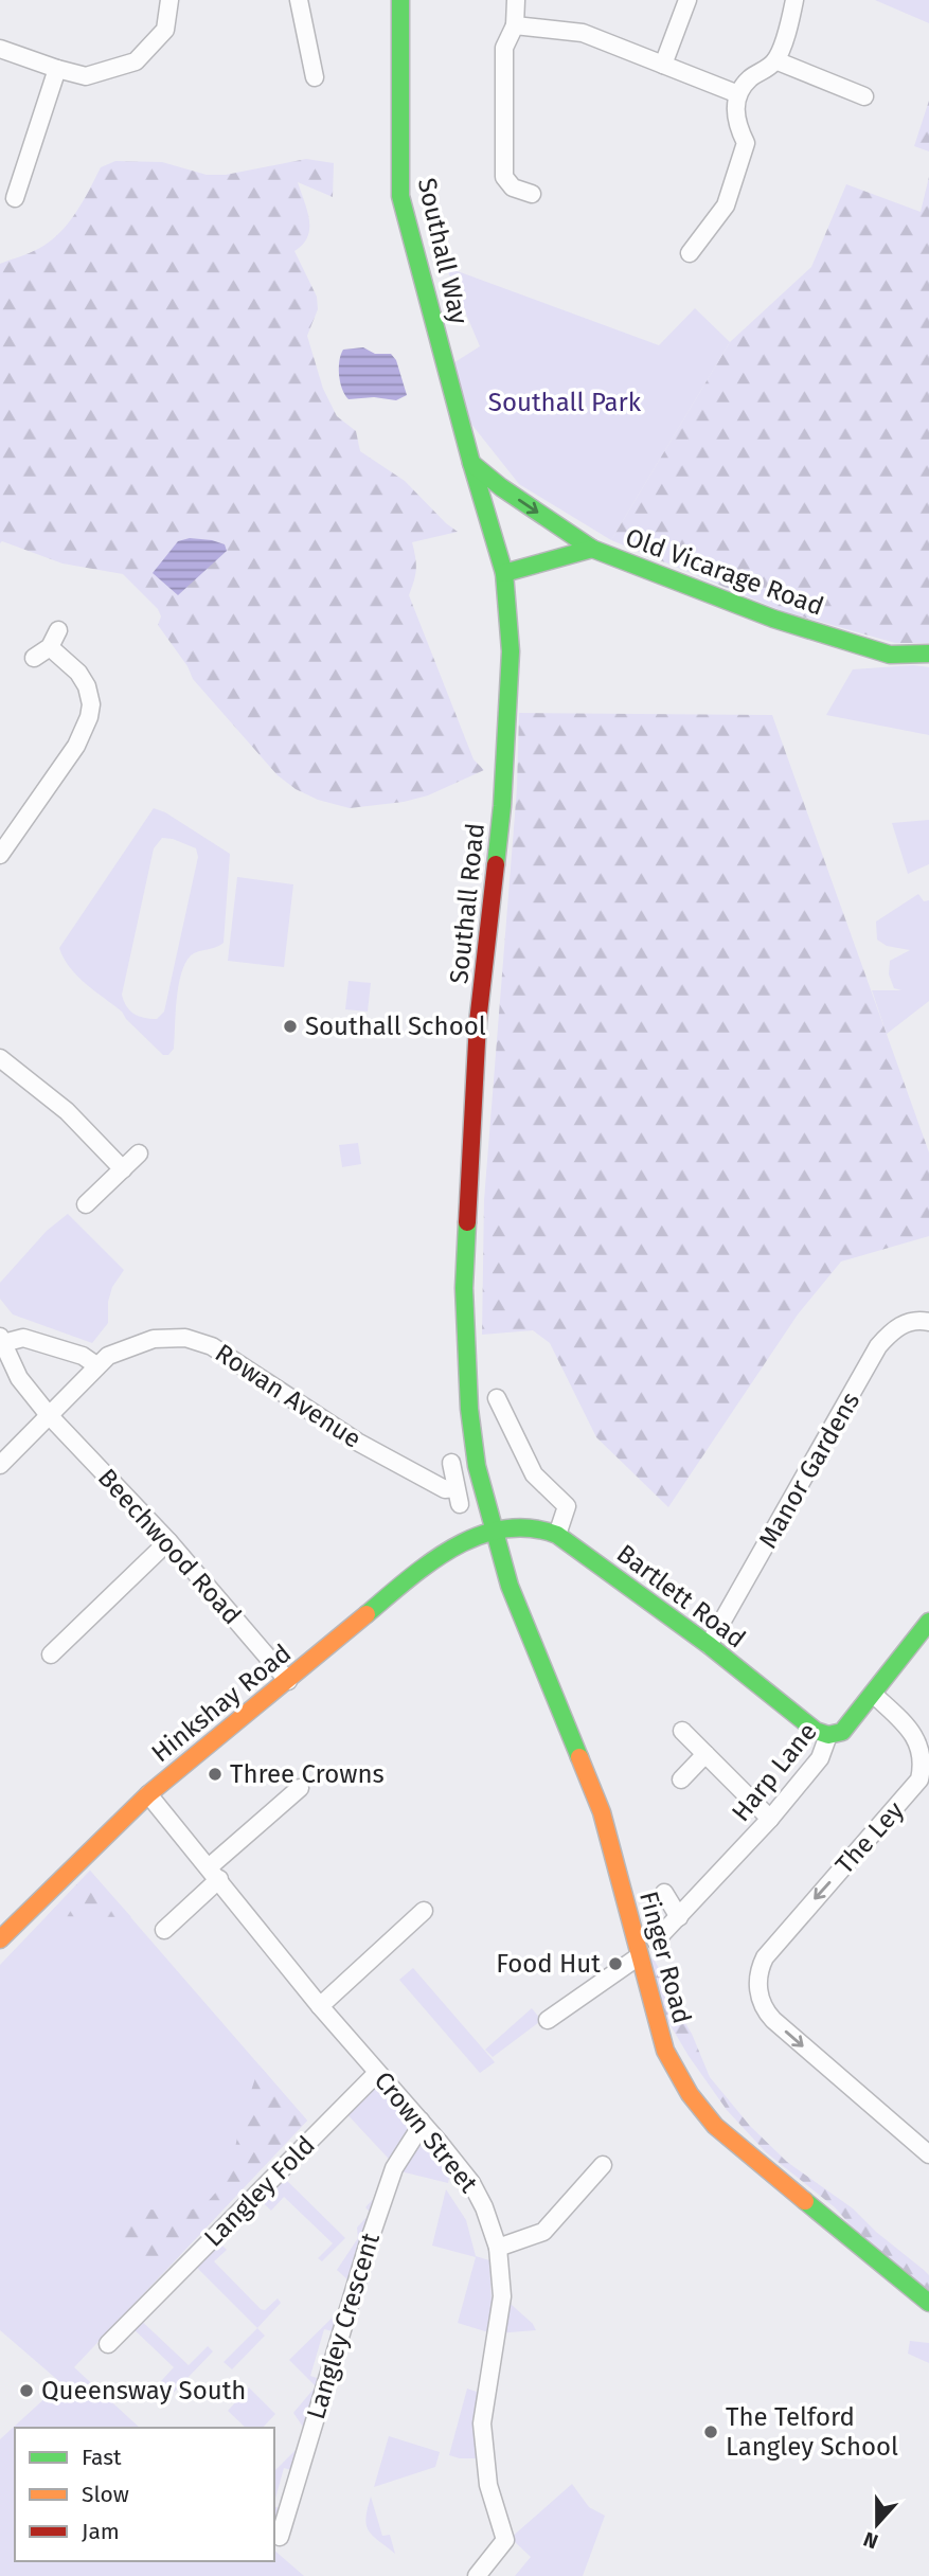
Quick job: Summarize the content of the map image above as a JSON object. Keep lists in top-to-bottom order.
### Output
{
  "streets": {
    "main road": [
      "Southall Way",
      "Old Vicarage Road",
      "Southall Road",
      "Bartlett Road",
      "Hinkshay Road",
      "Harp Lane",
      "Finger Road"
    ],
    "street": [
      "Rowan Avenue",
      "Manor Gardens",
      "Beechwood Road",
      "The Ley",
      "Crown Street",
      "Langley Fold",
      "Langley Crescent"
    ]
  },
  "crossings": [
    ["Southall Way", "Southall Road"],
    ["Old Vicarage Road", "Southall Road"],
    ["Southall Road", "Bartlett Road"],
    ["Southall Road", "Hinkshay Road"],
    ["Southall Road", "Finger Road"],
    ["Rowan Avenue", "Beechwood Road"],
    ["Manor Gardens", "Bartlett Road"],
    ["Beechwood Road", "Hinkshay Road"],
    ["Bartlett Road", "Hinkshay Road"],
    ["Bartlett Road", "Harp Lane"],
    ["Bartlett Road", "Finger Road"],
    ["Hinkshay Road", "Finger Road"],
    ["Hinkshay Road", "Crown Street"],
    ["Harp Lane", "The Ley"],
    ["Crown Street", "Langley Fold"],
    ["Crown Street", "Langley Crescent"]
  ],
  "parks": ["Southall Park"],
  "places": [
    "Southall School",
    "Three Crowns",
    "Food Hut",
    "Queensway South",
    "The Telford Langley School"
  ],
  "legend": ["Fast", "Slow", "Jam"],
  "north": "bottom"
}
